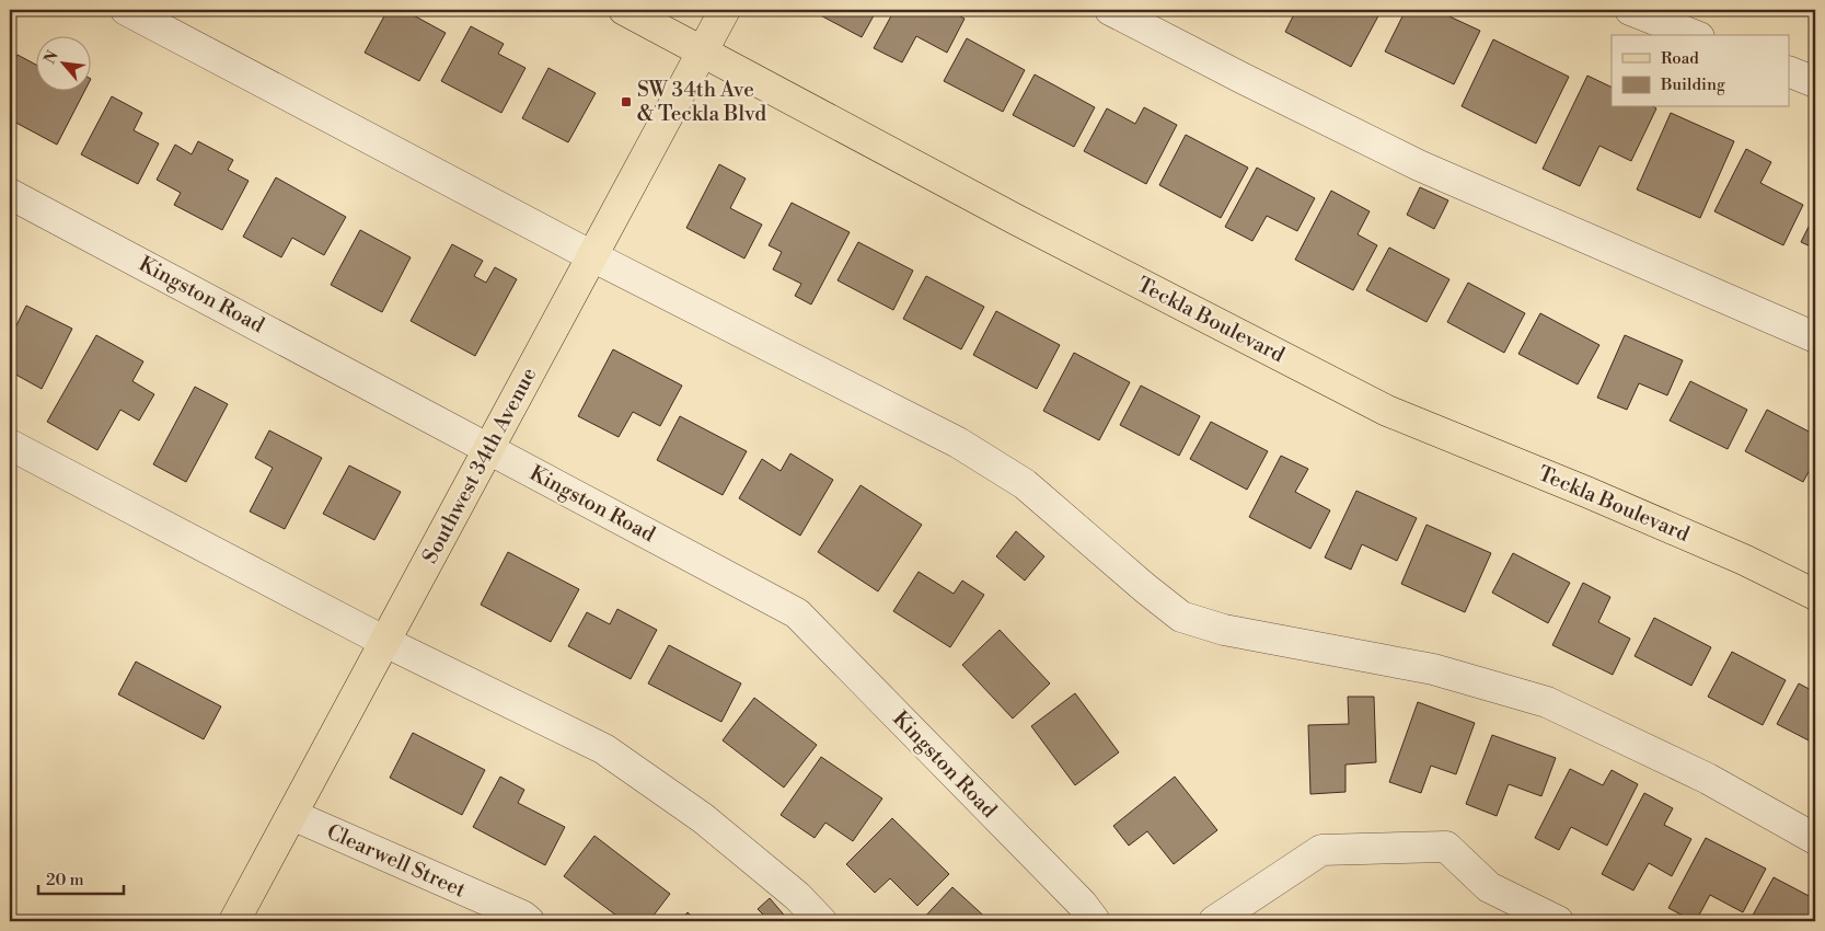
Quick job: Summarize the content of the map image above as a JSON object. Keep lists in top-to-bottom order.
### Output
{
  "streets": {
    "main road": ["Teckla Boulevard", "Southwest 34th Avenue"],
    "street": ["Kingston Road", "Clearwell Street"]
  },
  "crossings": [
    ["Kingston Road", "Southwest 34th Avenue"],
    ["Teckla Boulevard", "Southwest 34th Avenue"],
    ["Southwest 34th Avenue", "Clearwell Street"]
  ],
  "places": {
    "transit": ["SW 34th Ave & Teckla Blvd"]
  },
  "legend": ["Road", "Building"],
  "scale_bar": "20 m",
  "north": "top left"
}
